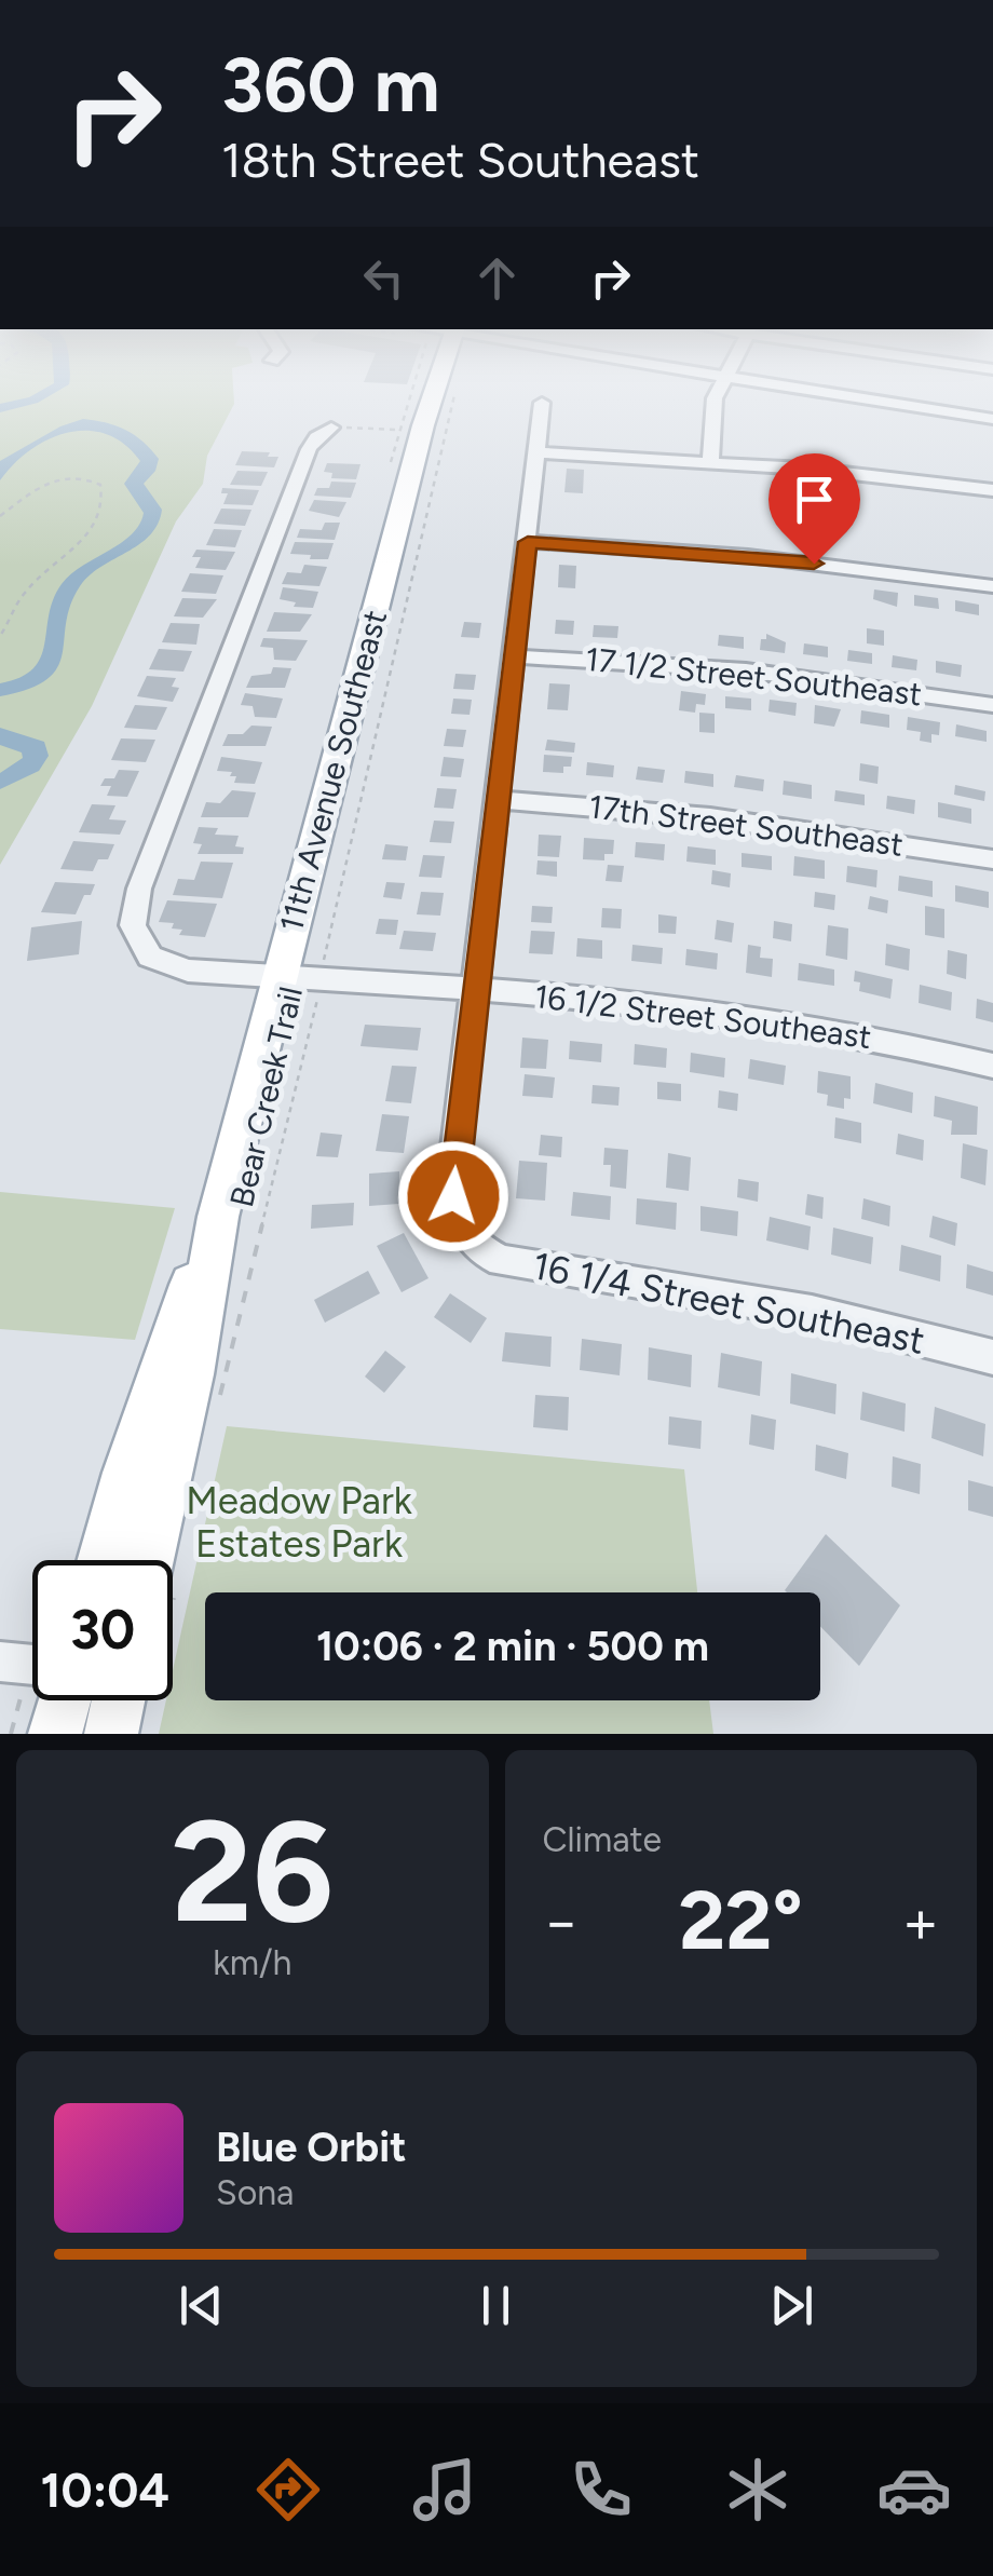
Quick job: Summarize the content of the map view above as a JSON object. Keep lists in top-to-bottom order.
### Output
{
  "streets": {
    "main road": ["11th Avenue Southeast"],
    "street": [
      "17 1/2 Street Southeast",
      "17th Street Southeast",
      "16 1/2 Street Southeast",
      "16 1/4 Street Southeast"
    ],
    "path": ["Bear Creek Trail"]
  },
  "crossings": [
    ["11th Avenue Southeast", "16 1/2 Street Southeast"],
    ["16 1/2 Street Southeast", "Bear Creek Trail"],
    ["16 1/2 Street Southeast", "16 1/4 Street Southeast"]
  ],
  "parks": ["Meadow Park Estates Park"],
  "page": {
    "turn": ["360 m", "18th Street Southeast"],
    "limit": "30",
    "trip": "10:06 · 2 min · 500 m",
    "tile": [
      ["26", "km/h"],
      "Climate"
    ],
    "heat": ["−", "22°", "+"],
    "song": ["Blue Orbit", "Sona"],
    "tabs": "10:04"
  }
}
